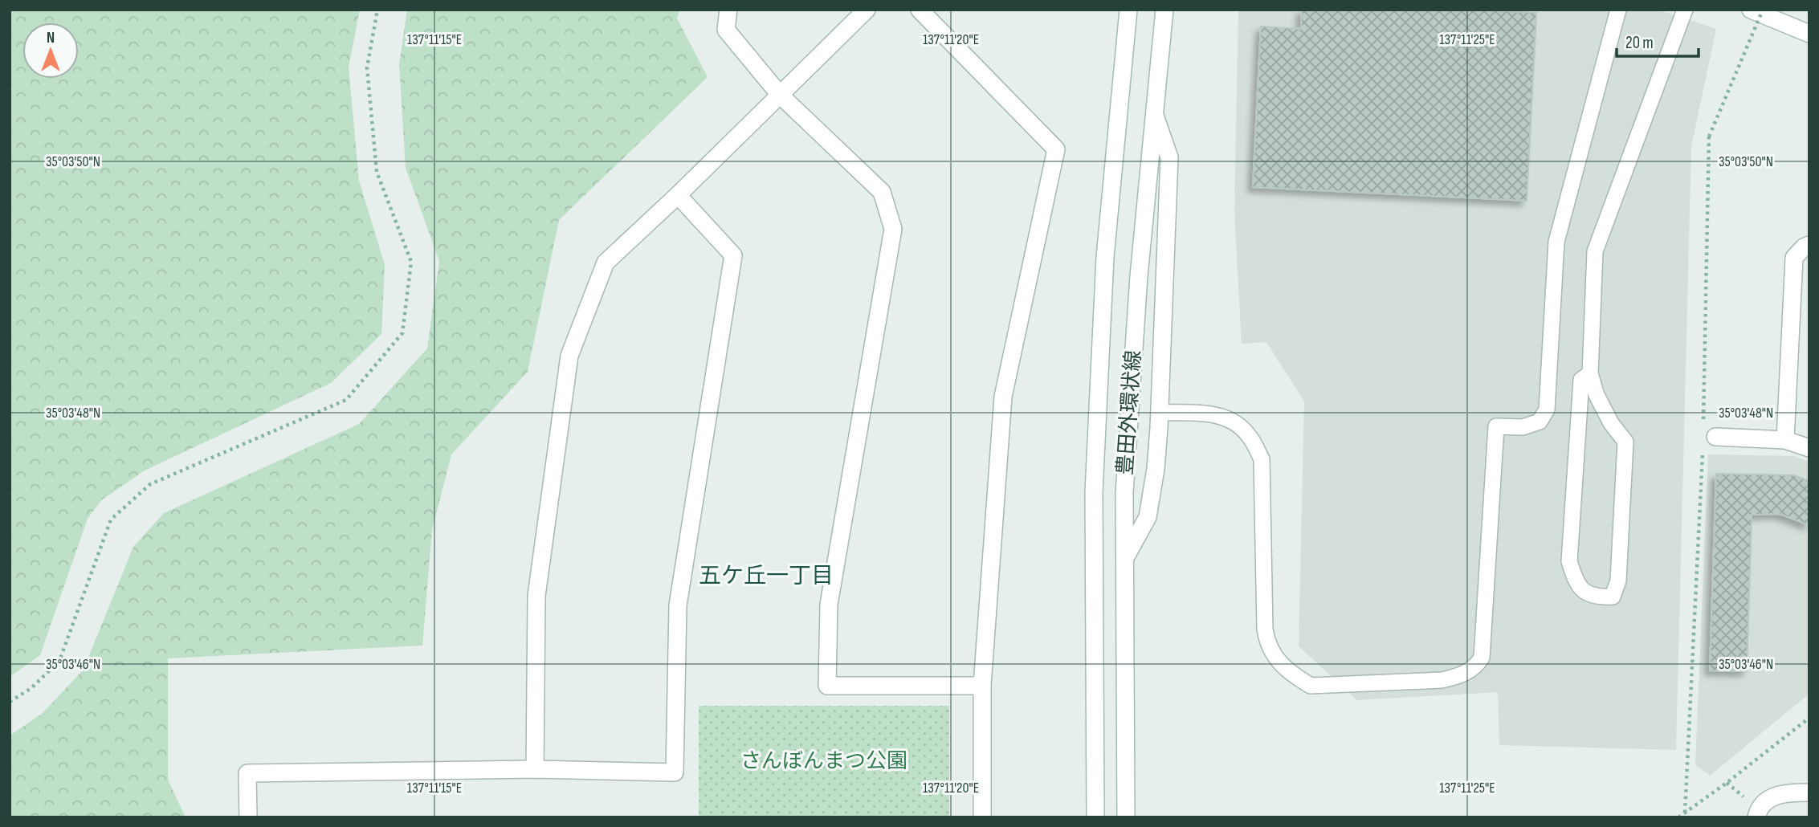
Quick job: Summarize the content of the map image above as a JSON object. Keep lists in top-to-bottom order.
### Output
{
  "streets": {
    "street": ["豊田外環状線"]
  },
  "districts": ["五ケ丘一丁目"],
  "parks": ["さんぼんまつ公園"],
  "scale_bar": "20 m",
  "north": "top",
  "coordinates": [
    "137°11'15\"E",
    "137°11'20\"E",
    "137°11'25\"E",
    "35°03'50\"N",
    "35°03'48\"N",
    "35°03'46\"N"
  ]
}
